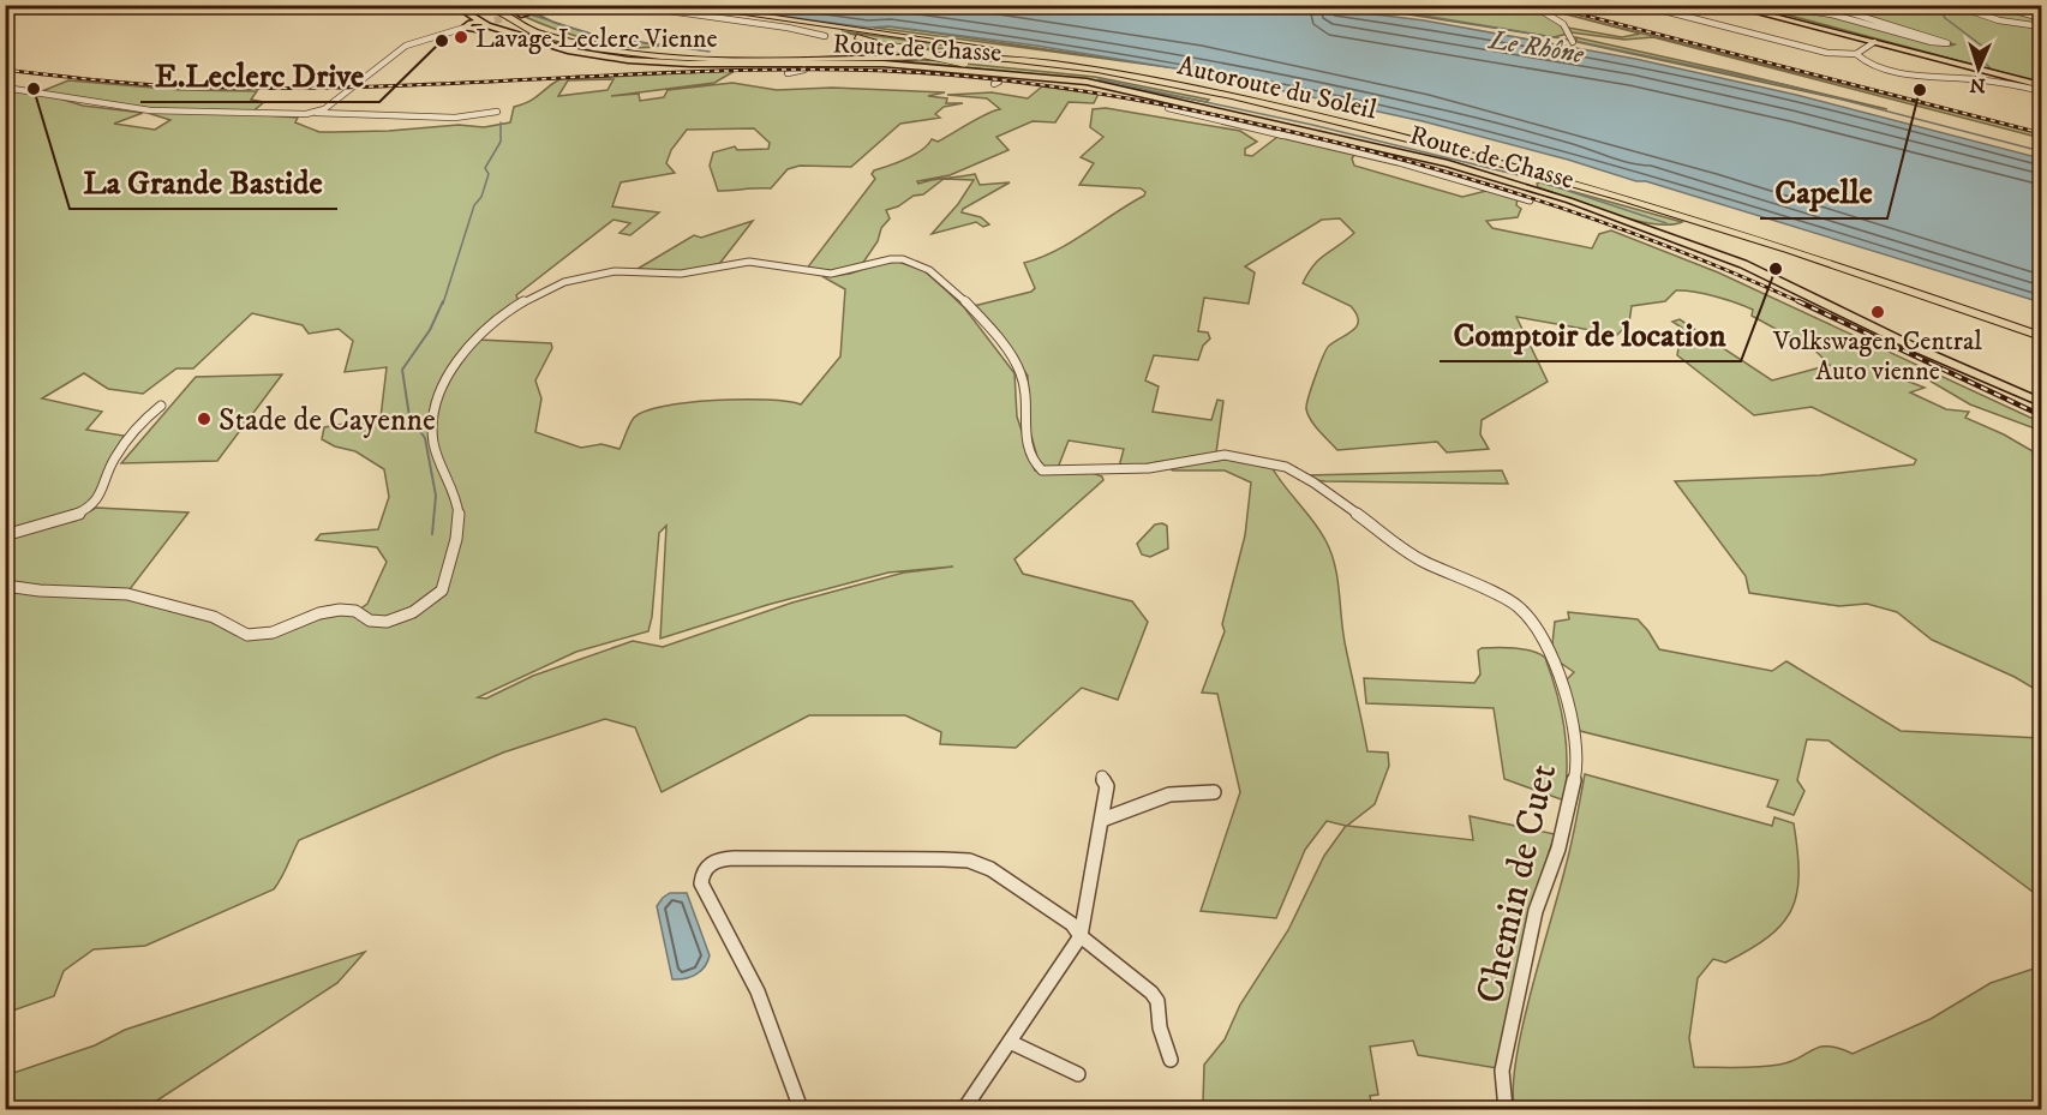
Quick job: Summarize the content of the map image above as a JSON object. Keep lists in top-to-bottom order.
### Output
{
  "streets": {
    "highway": ["Autoroute du Soleil"],
    "main road": ["Route de Chasse"],
    "street": ["Chemin de Cuet"]
  },
  "water": ["Le Rhône"],
  "places": [
    "Lavage Leclerc Vienne",
    "E.Leclerc Drive",
    "La Grande Bastide",
    "Capelle",
    "Comptoir de location",
    "Volkswagen Central Auto vienne",
    "Stade de Cayenne"
  ],
  "north": "bottom"
}
